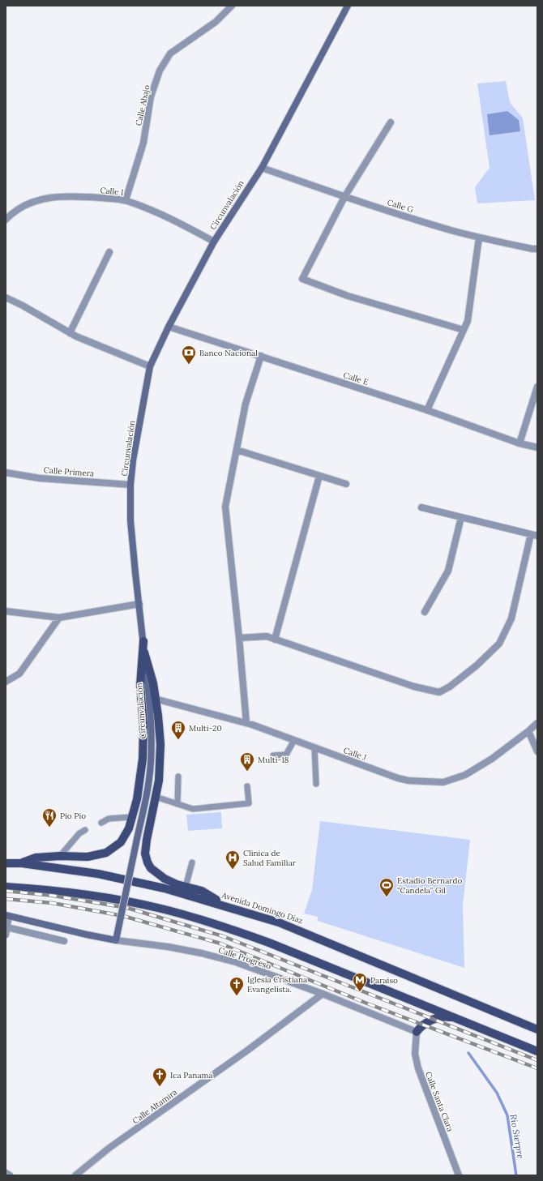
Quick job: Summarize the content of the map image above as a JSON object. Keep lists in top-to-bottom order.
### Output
{
  "streets": {
    "main road": ["Circunvalación", "Avenida Domingo Díaz"],
    "street": [
      "Calle Abajo",
      "Calle I",
      "Calle G",
      "Calle E",
      "Calle Primera",
      "Calle J",
      "Calle Progreso",
      "Calle Santa Clara",
      "Calle Altamira"
    ]
  },
  "crossings": [
    ["Calle Abajo", "Calle I"],
    ["Calle I", "Circunvalación"],
    ["Circunvalación", "Calle G"],
    ["Circunvalación", "Calle E"],
    ["Circunvalación", "Calle Primera"],
    ["Circunvalación", "Calle Progreso"],
    ["Calle Progreso", "Calle Santa Clara"],
    ["Calle Progreso", "Calle Altamira"]
  ],
  "water": ["Rio Sierpre"],
  "places": {
    "bank": ["Banco Nacional"],
    "building": ["Multi-20", "Multi-18"],
    "restaurant": ["Pio Pio"],
    "hospital": ["Clinica de Salud Familiar"],
    "sports": ["Estadio Bernardo \"Candela\" Gil"],
    "metro station": ["Paraiso"],
    "church": ["Iglesia Cristiana Evangelista.", "Ica Panamá"]
  }
}
